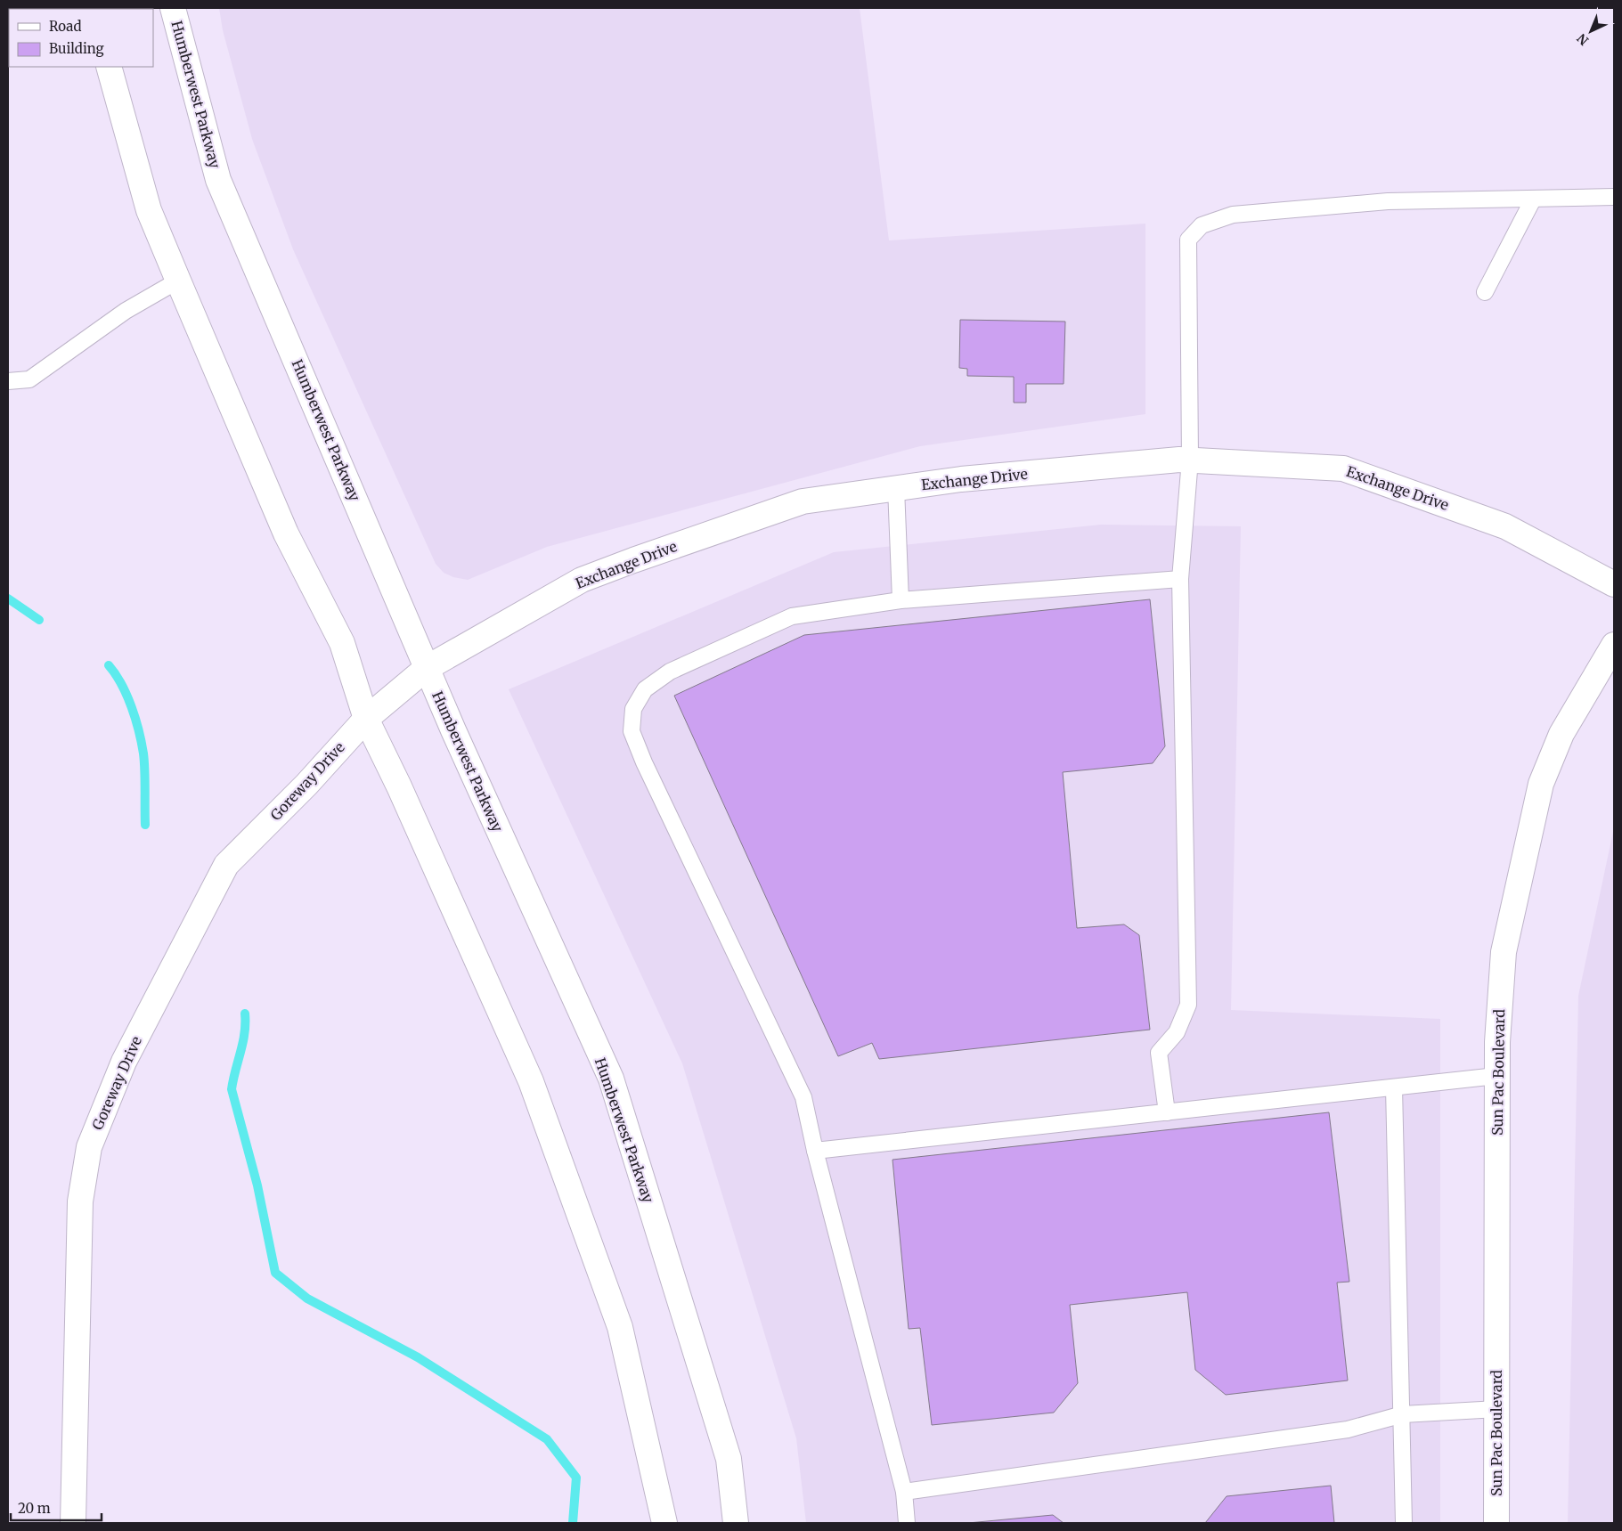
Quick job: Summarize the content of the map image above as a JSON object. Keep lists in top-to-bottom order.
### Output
{
  "streets": {
    "main road": [
      "Humberwest Parkway",
      "Exchange Drive",
      "Goreway Drive",
      "Sun Pac Boulevard"
    ]
  },
  "crossings": [
    ["Humberwest Parkway", "Exchange Drive"],
    ["Exchange Drive", "Goreway Drive"]
  ],
  "legend": ["Road", "Building"],
  "scale_bar": "20 m",
  "north": "bottom left"
}
